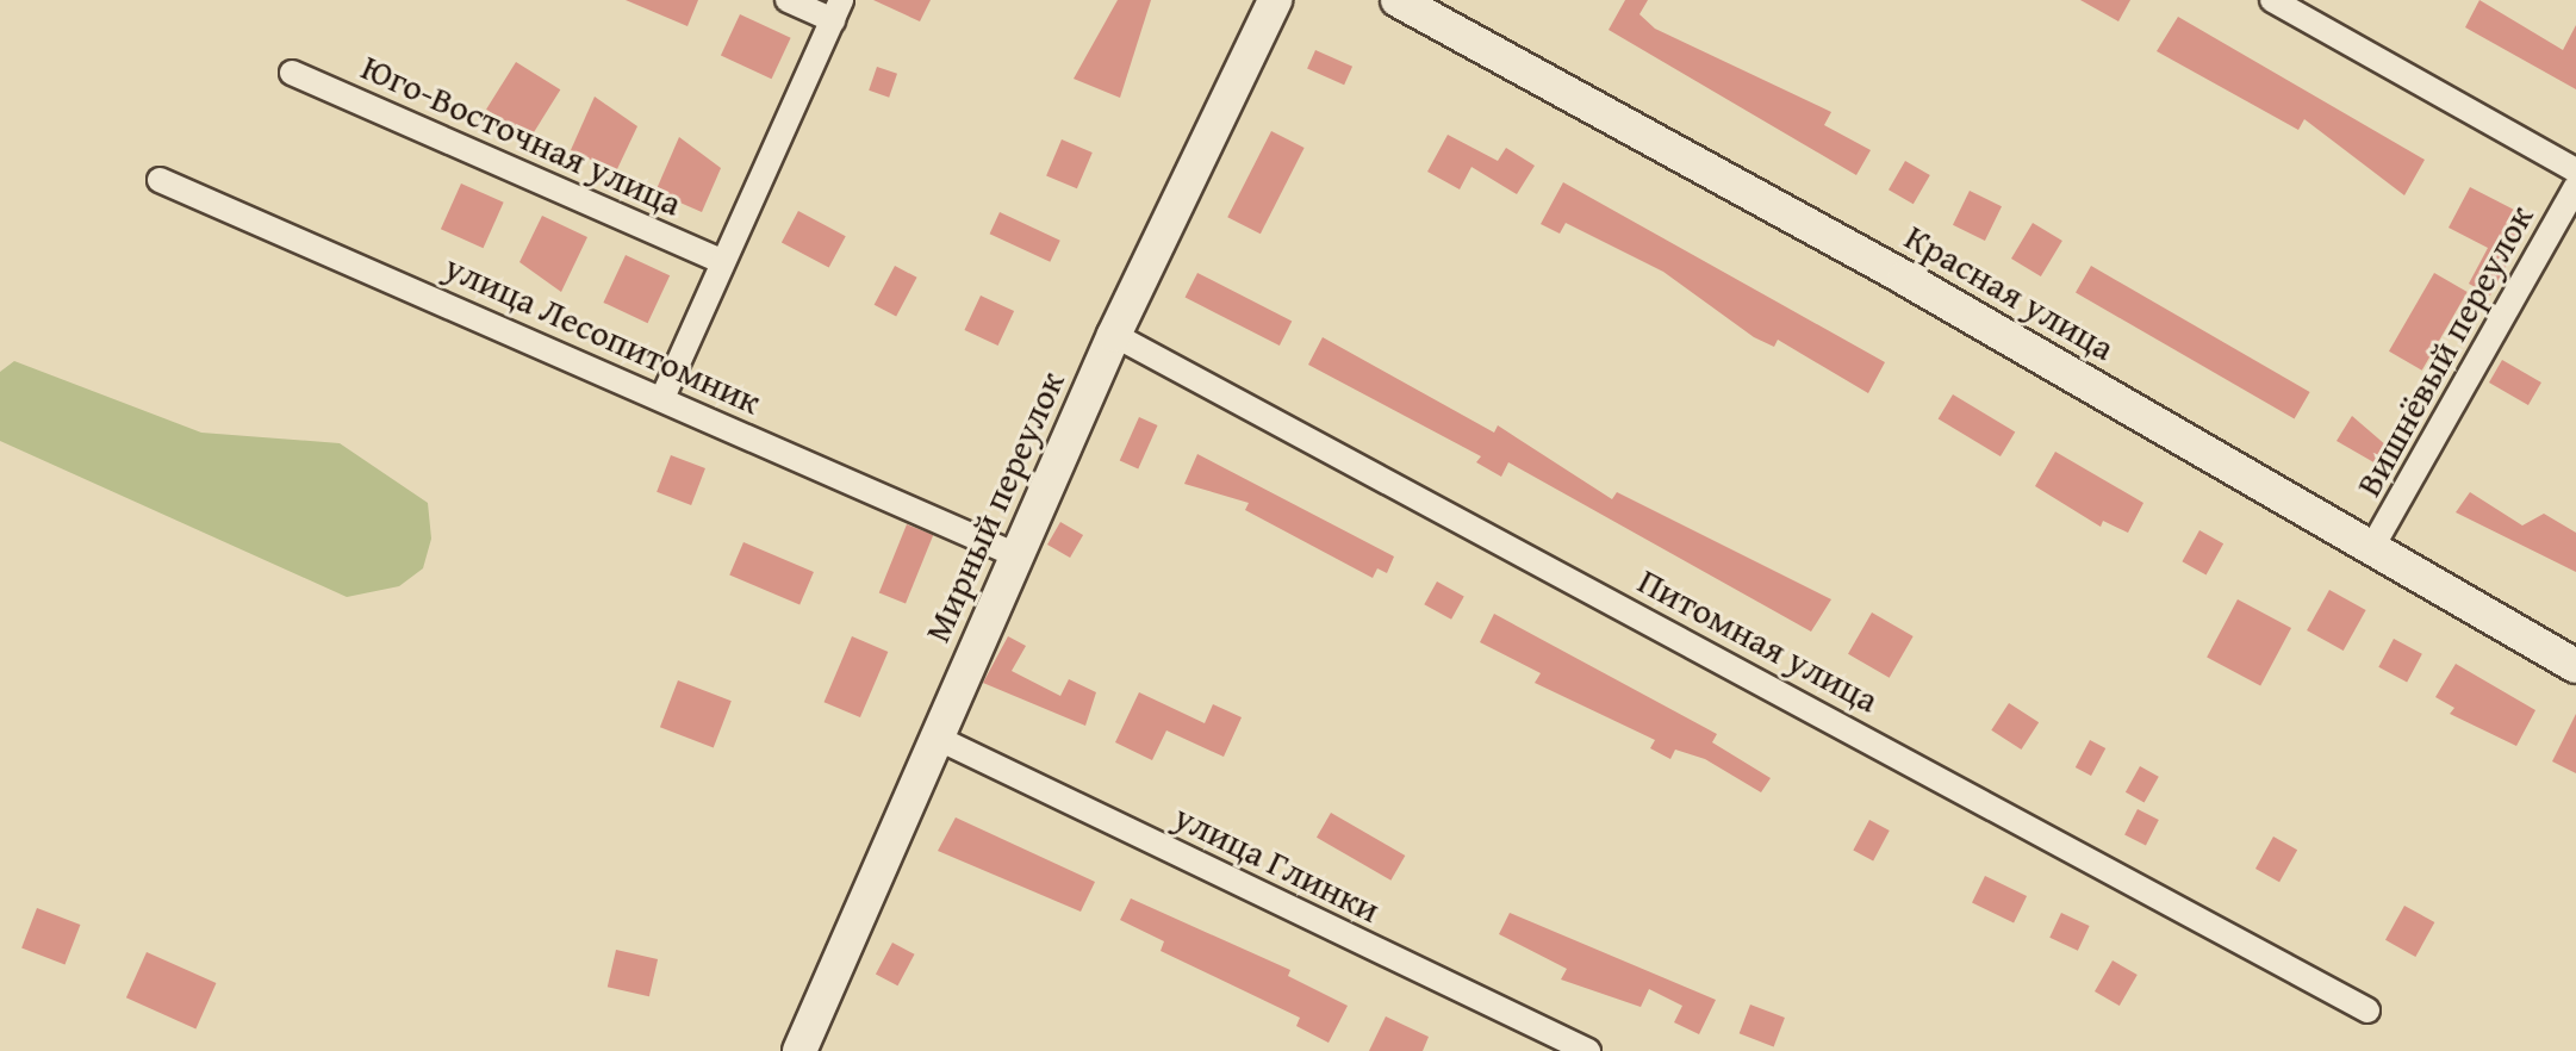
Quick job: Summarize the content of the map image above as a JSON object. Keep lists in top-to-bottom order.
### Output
{
  "streets": {
    "street": [
      "Юго-Восточная улица",
      "Красная улица",
      "улица Лесопитомник",
      "Вишнёвый переулок",
      "Мирный переулок",
      "Питомная улица",
      "улица Глинки"
    ]
  },
  "crossings": [
    ["Красная улица", "Вишнёвый переулок"],
    ["улица Лесопитомник", "Мирный переулок"],
    ["Мирный переулок", "Питомная улица"],
    ["Мирный переулок", "улица Глинки"]
  ]
}
